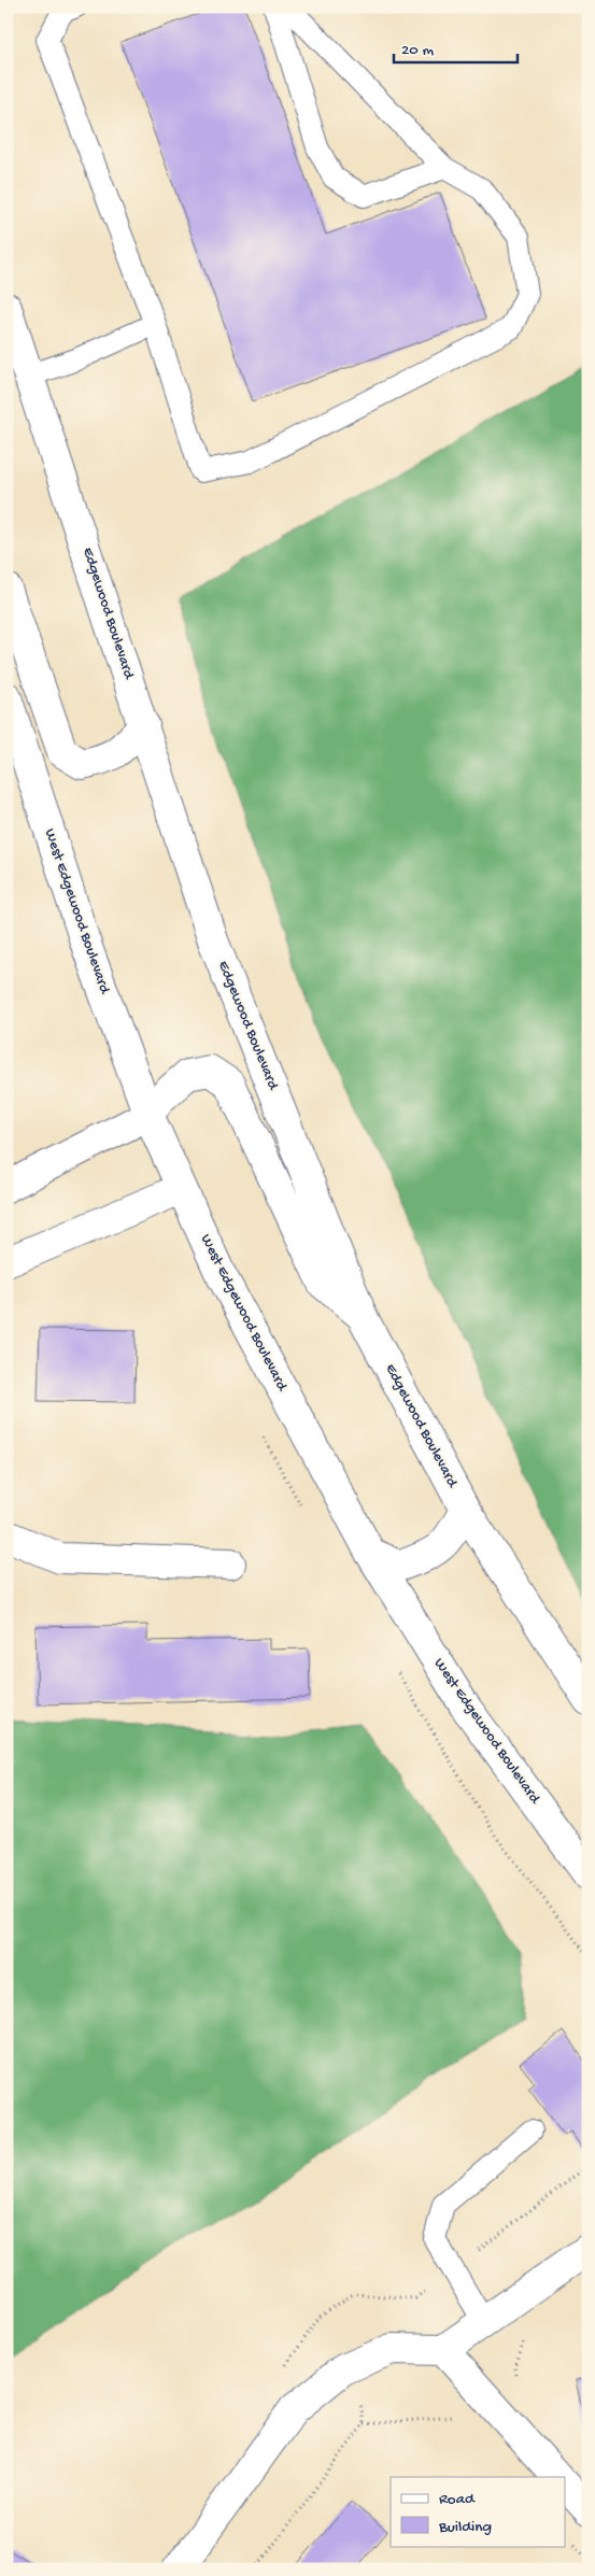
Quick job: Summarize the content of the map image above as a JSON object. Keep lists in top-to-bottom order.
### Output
{
  "streets": {
    "street": ["Edgewood Boulevard", "West Edgewood Boulevard"]
  },
  "legend": ["Road", "Building"],
  "scale_bar": "20 m"
}
